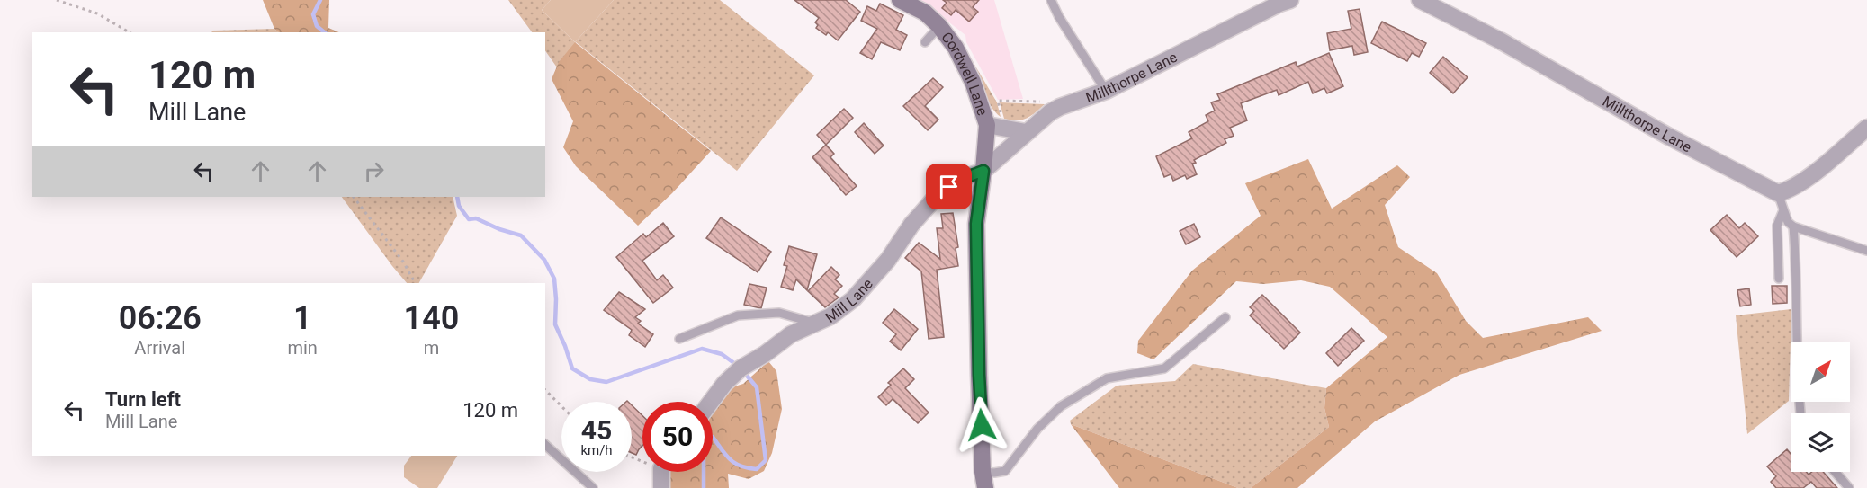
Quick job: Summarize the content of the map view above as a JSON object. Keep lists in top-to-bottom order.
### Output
{
  "streets": {
    "main road": ["Cordwell Lane"],
    "street": ["Millthorpe Lane", "Mill Lane"]
  },
  "crossings": [
    ["Cordwell Lane", "Millthorpe Lane"],
    ["Cordwell Lane", "Mill Lane"],
    ["Millthorpe Lane", "Mill Lane"]
  ],
  "north": "top right",
  "page": {
    "turn": ["120 m", "Mill Lane"],
    "eta": [
      "06:26",
      "Arrival",
      "1",
      "min",
      "140",
      "m"
    ],
    "list": [
      {
        "name": "Turn left",
        "note": "Mill Lane",
        "value": "120 m"
      }
    ],
    "speed": "45 km/h",
    "limit": "50"
  }
}
